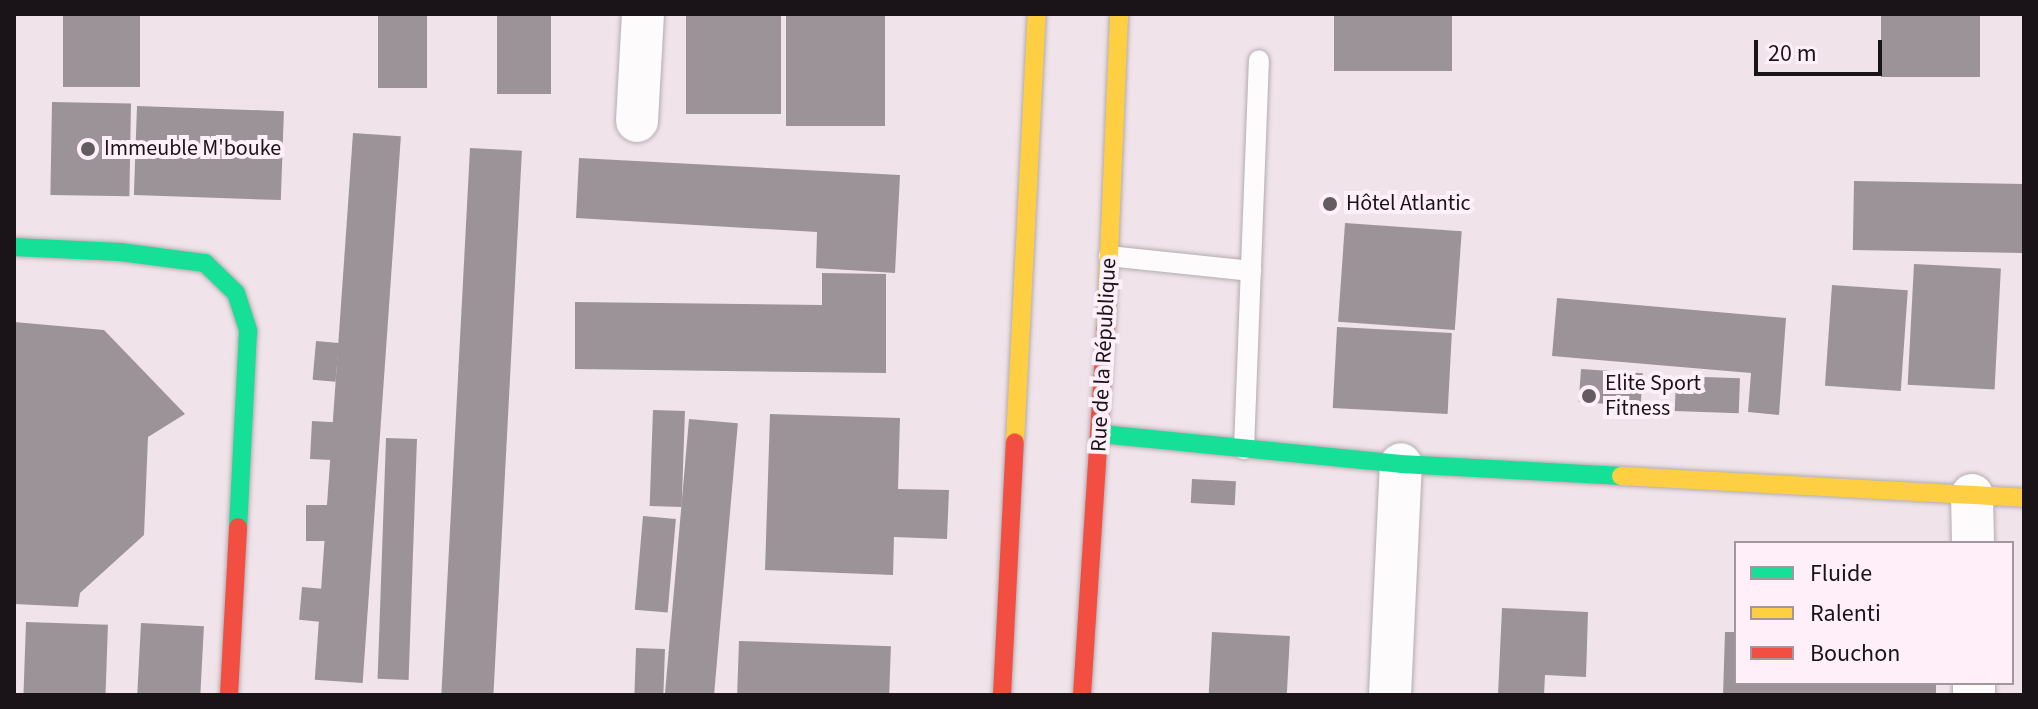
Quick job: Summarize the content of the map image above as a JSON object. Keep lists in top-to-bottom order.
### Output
{
  "streets": {
    "street": ["Rue de la République"]
  },
  "places": ["Immeuble M'bouke", "Hôtel Atlantic", "Elite Sport Fitness"],
  "legend": ["Fluide", "Ralenti", "Bouchon"],
  "scale_bar": "20 m"
}
